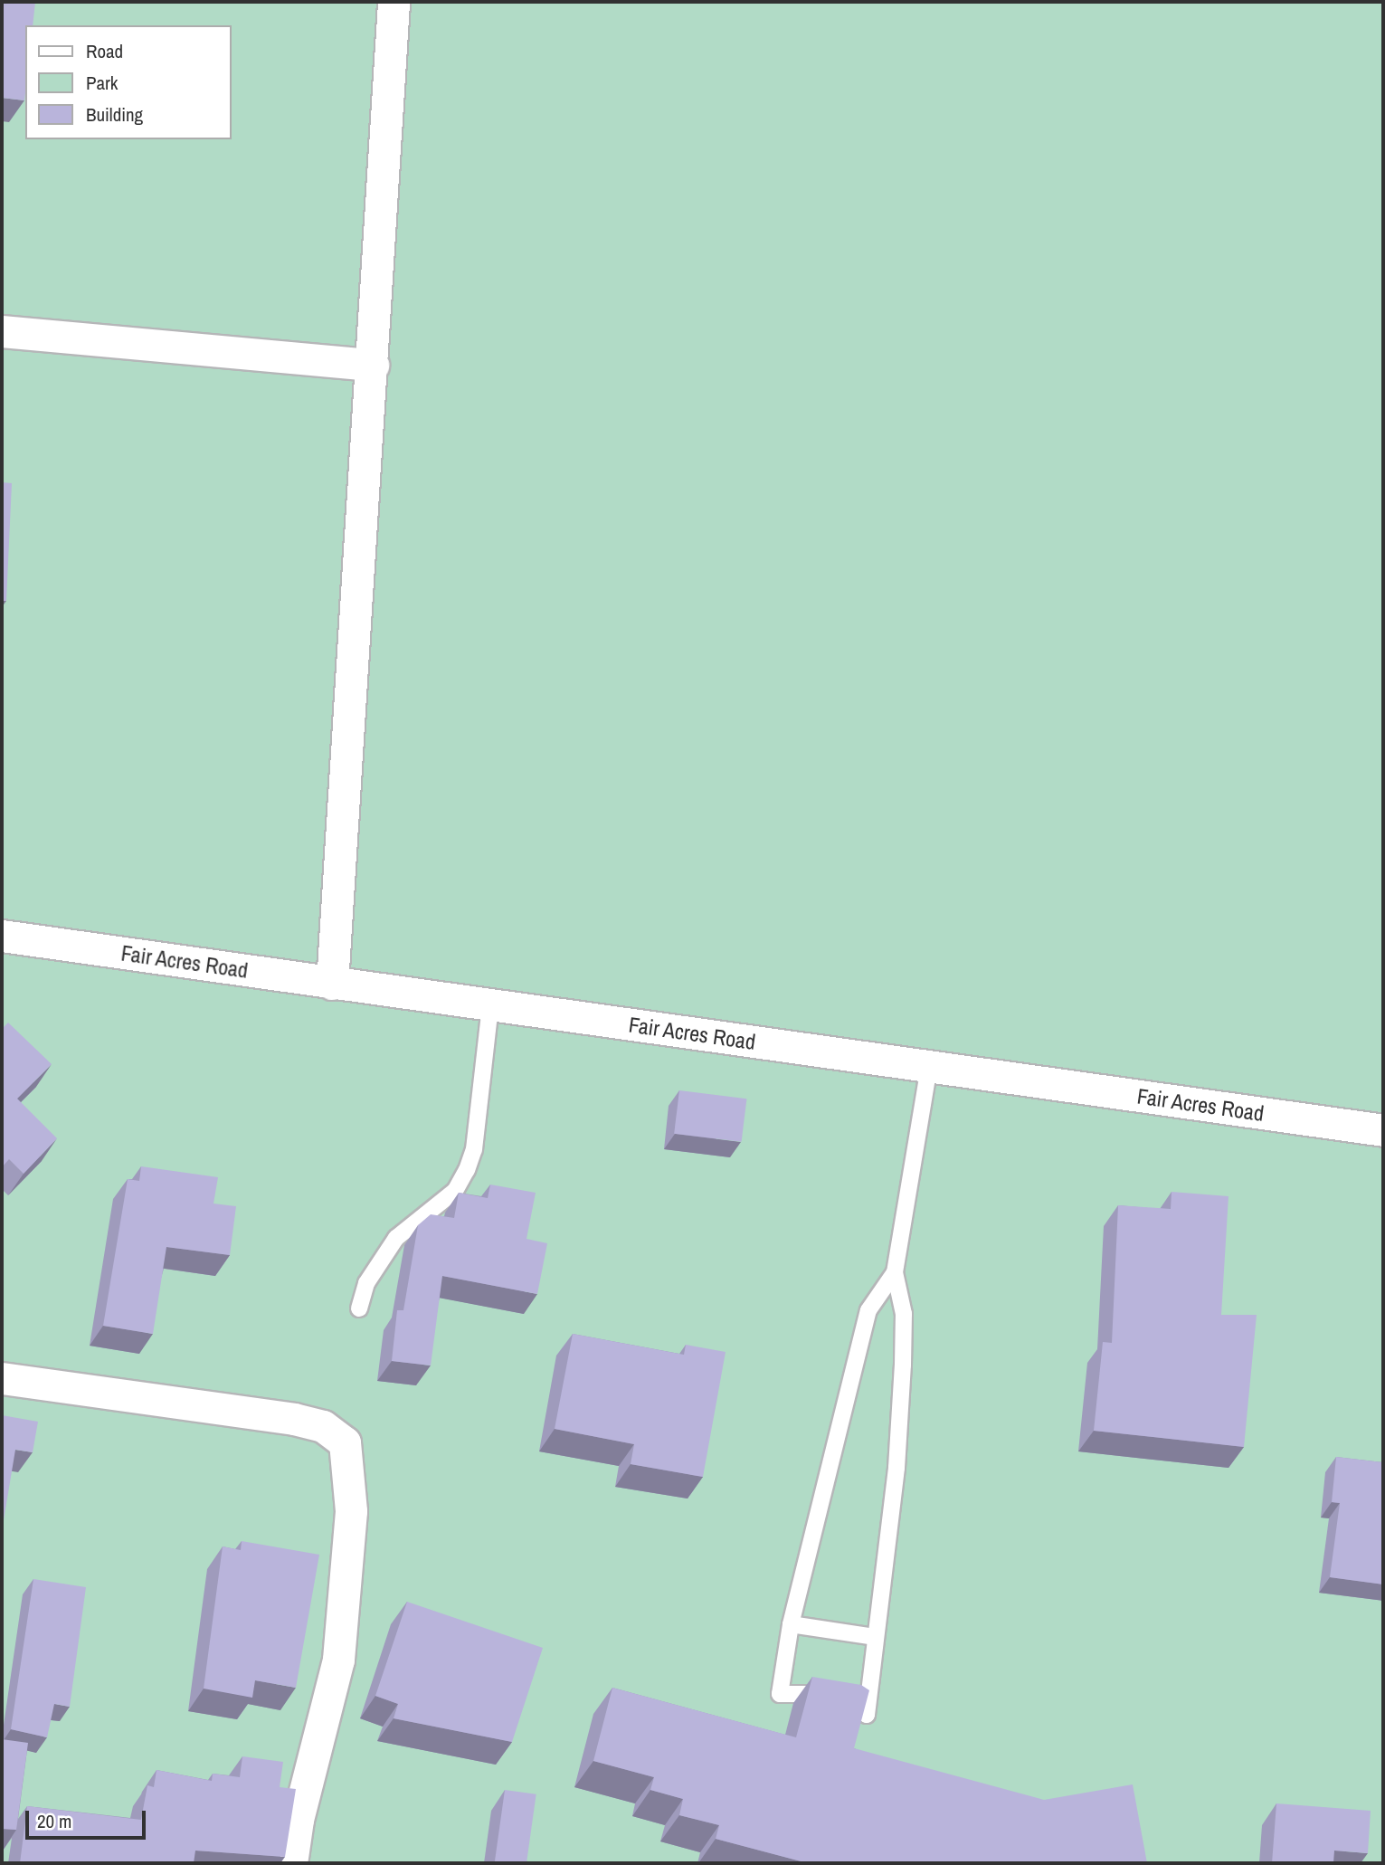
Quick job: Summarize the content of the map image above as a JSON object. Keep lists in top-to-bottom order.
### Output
{
  "streets": {
    "street": ["Fair Acres Road"]
  },
  "legend": ["Road", "Park", "Building"],
  "scale_bar": "20 m"
}
